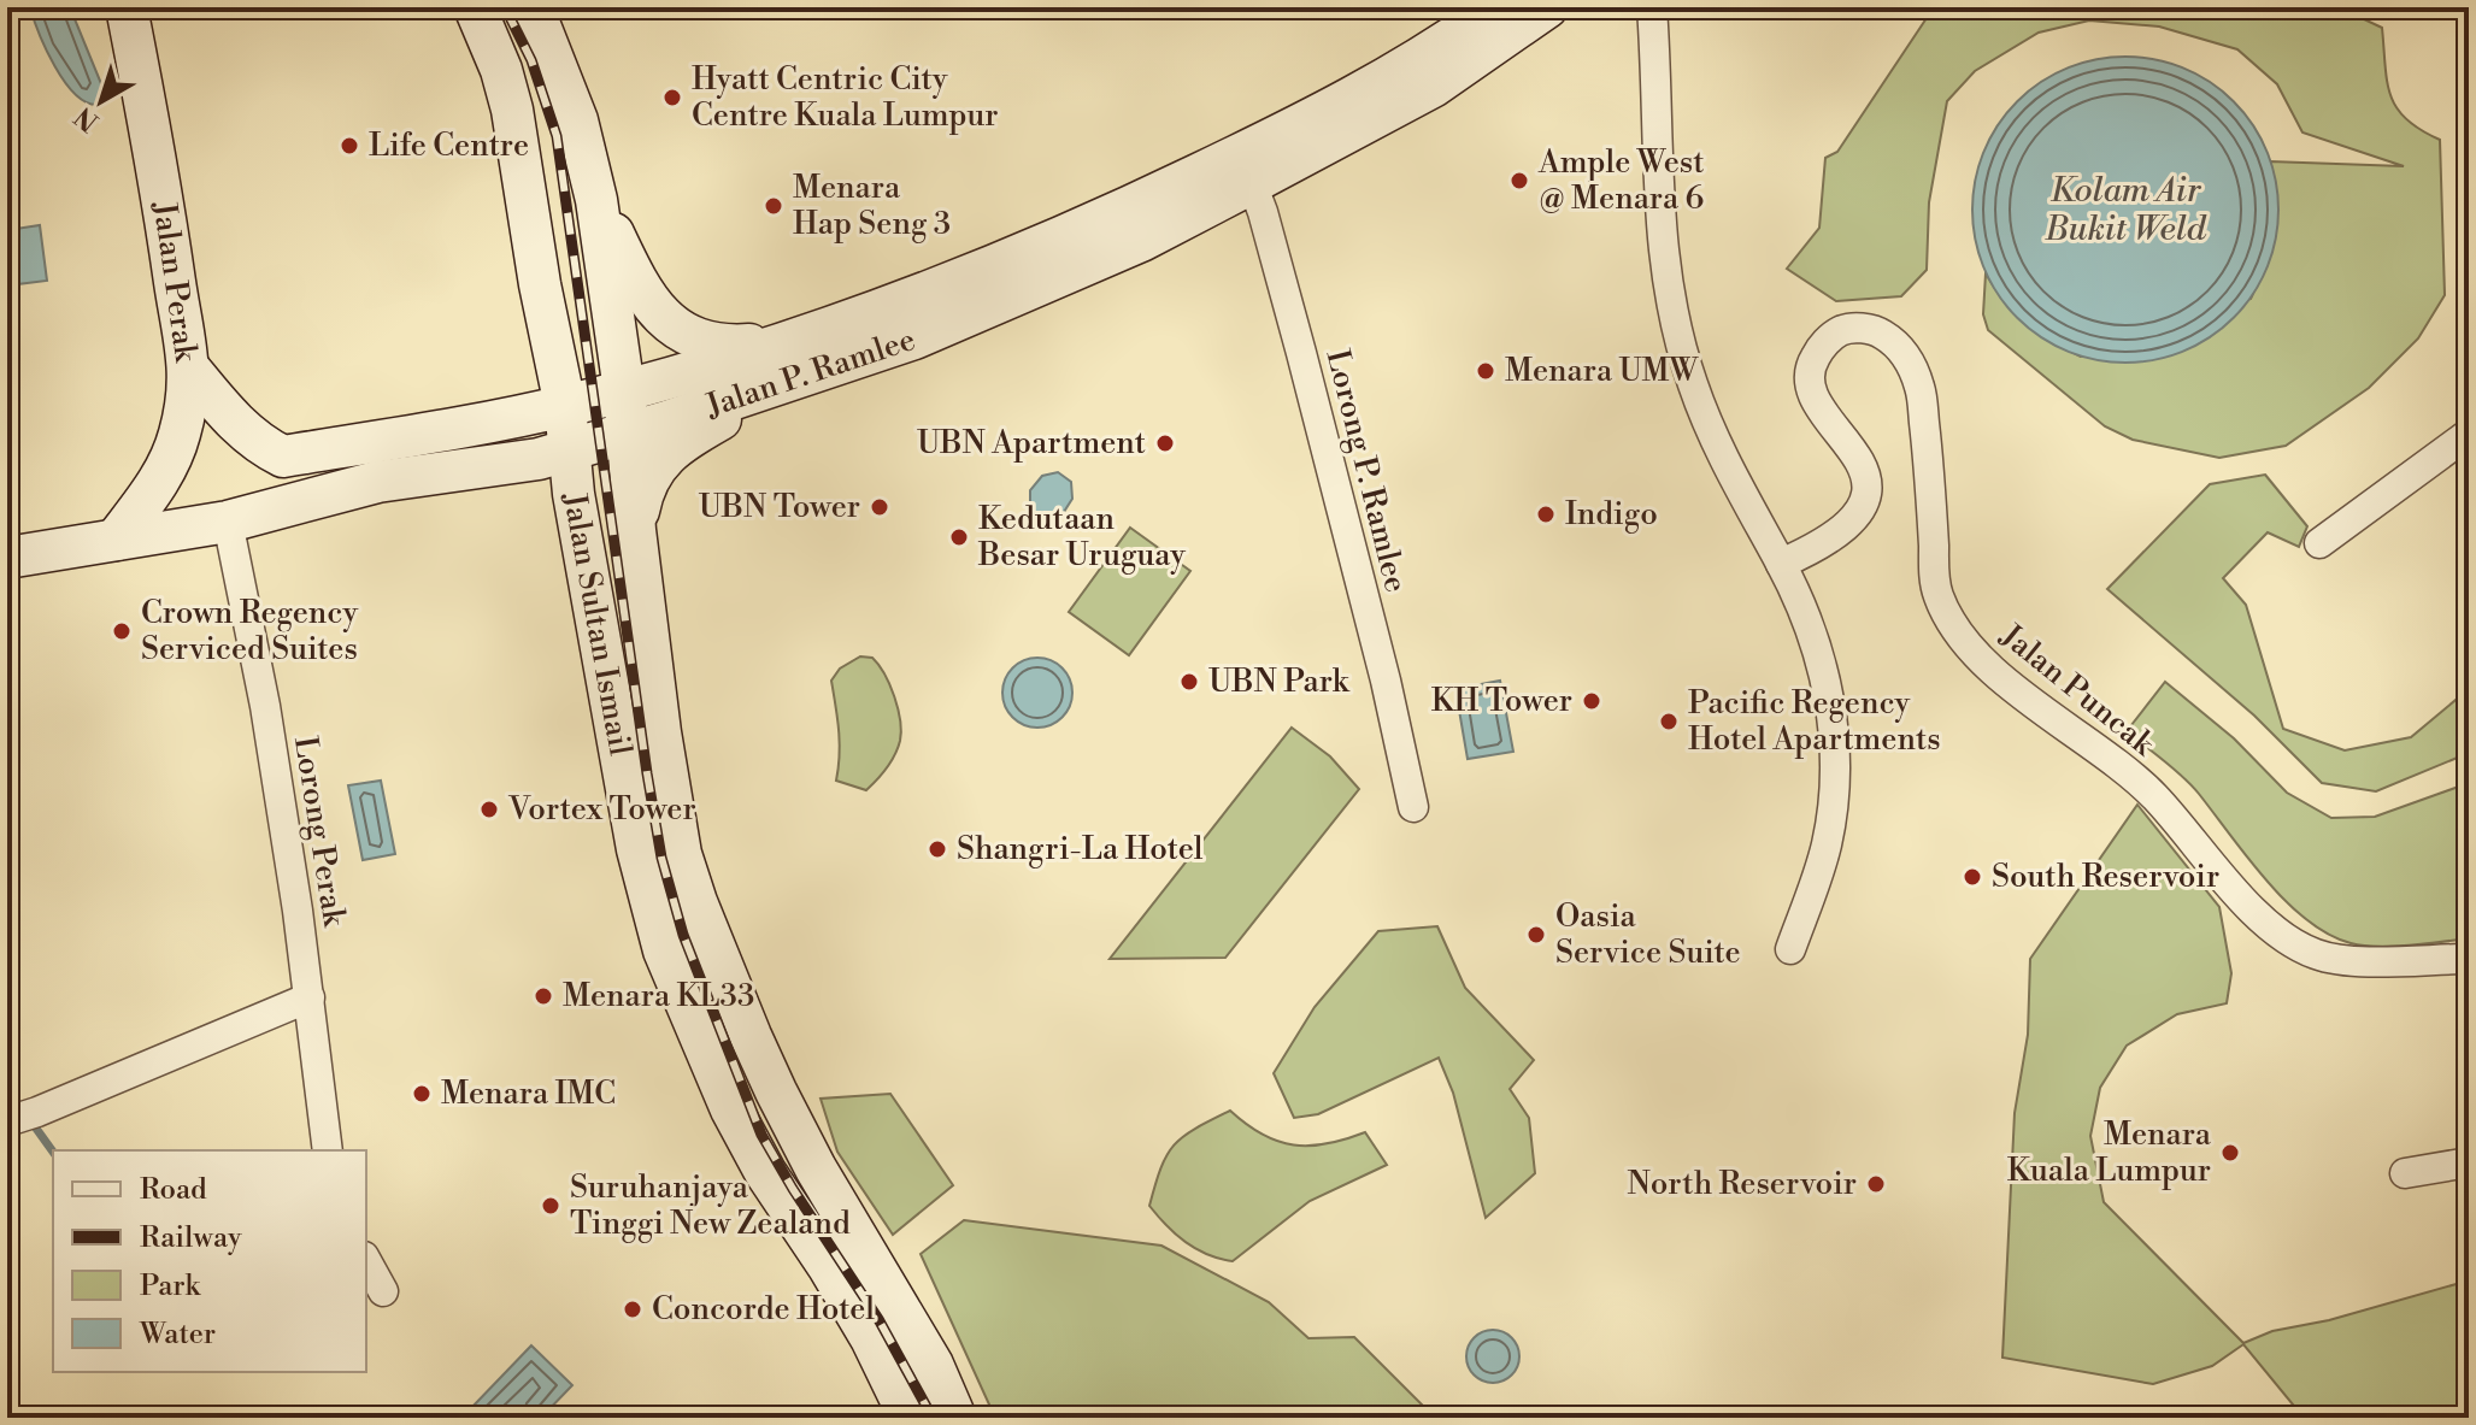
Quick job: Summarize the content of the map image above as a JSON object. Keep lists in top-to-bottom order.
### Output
{
  "streets": {
    "street": [
      "Jalan Perak",
      "Jalan P. Ramlee",
      "Lorong P. Ramlee",
      "Jalan Sultan Ismail",
      "Jalan Puncak",
      "Lorong Perak"
    ]
  },
  "crossings": [
    ["Jalan Perak", "Jalan P. Ramlee"],
    ["Jalan P. Ramlee", "Lorong P. Ramlee"],
    ["Jalan P. Ramlee", "Jalan Sultan Ismail"],
    ["Jalan P. Ramlee", "Lorong Perak"]
  ],
  "water": ["Kolam Air Bukit Weld"],
  "places": [
    "Hyatt Centric City Centre Kuala Lumpur",
    "Life Centre",
    "Ample West @ Menara 6",
    "Menara Hap Seng 3",
    "Menara UMW",
    "UBN Apartment",
    "UBN Tower",
    "Indigo",
    "Kedutaan Besar Uruguay",
    "Crown Regency Serviced Suites",
    "UBN Park",
    "KH Tower",
    "Pacific Regency Hotel Apartments",
    "Vortex Tower",
    "Shangri-La Hotel",
    "South Reservoir",
    "Oasia Service Suite",
    "Menara KL33",
    "Menara IMC",
    "Menara Kuala Lumpur",
    "North Reservoir",
    "Suruhanjaya Tinggi New Zealand",
    "Concorde Hotel"
  ],
  "legend": [
    "Road",
    "Railway",
    "Park",
    "Water"
  ],
  "north": "bottom left"
}
